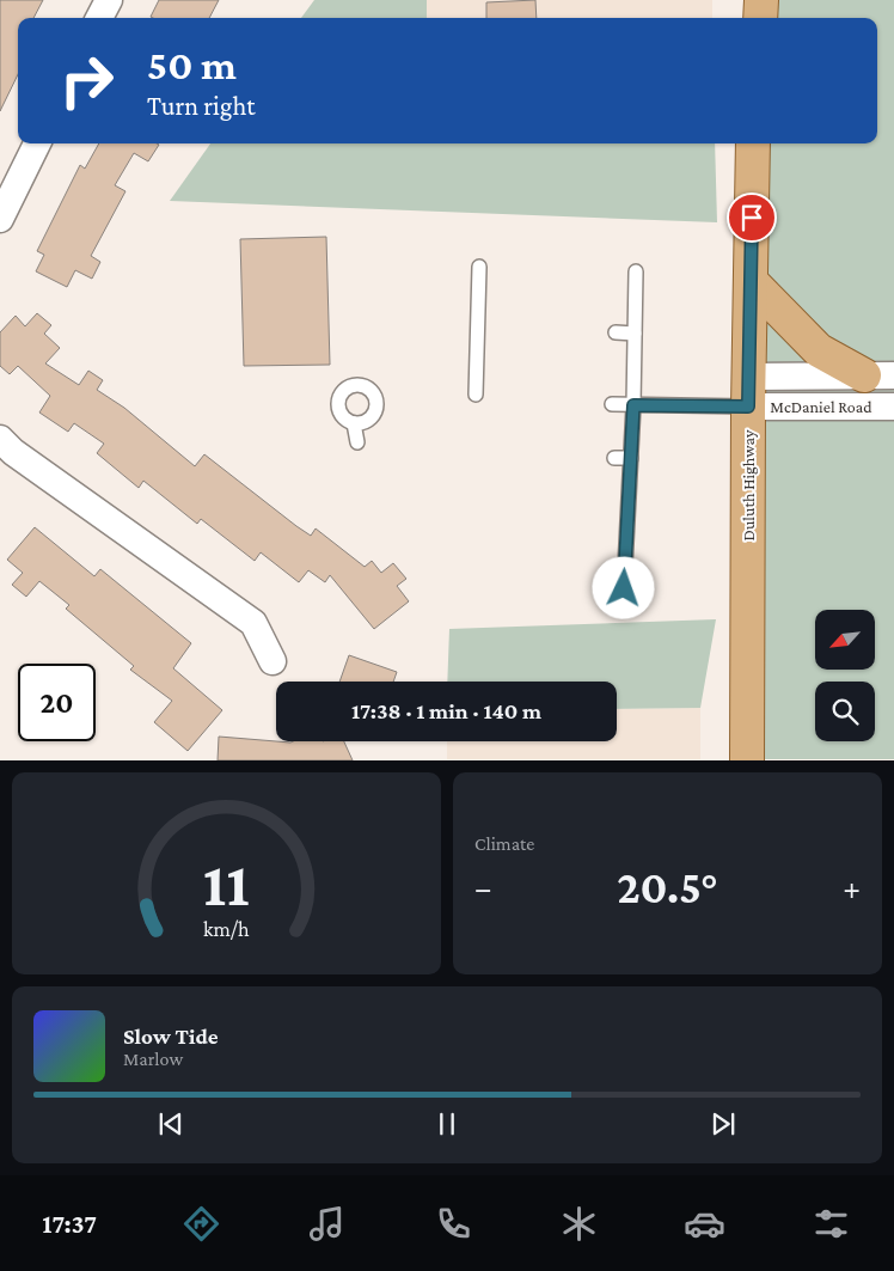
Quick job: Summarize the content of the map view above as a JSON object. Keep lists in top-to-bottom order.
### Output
{
  "streets": {
    "main road": ["Duluth Highway"],
    "street": ["McDaniel Road"]
  },
  "crossings": [
    ["McDaniel Road", "Duluth Highway"]
  ],
  "north": "bottom left",
  "page": {
    "turn": ["50 m", "Turn right"],
    "limit": "20",
    "trip": "17:38 · 1 min · 140 m",
    "tile": "Climate",
    "heat": ["−", "20.5°", "+"],
    "song": ["Slow Tide", "Marlow"],
    "tabs": "17:37",
    "gauge": ["11", "km/h"]
  }
}
